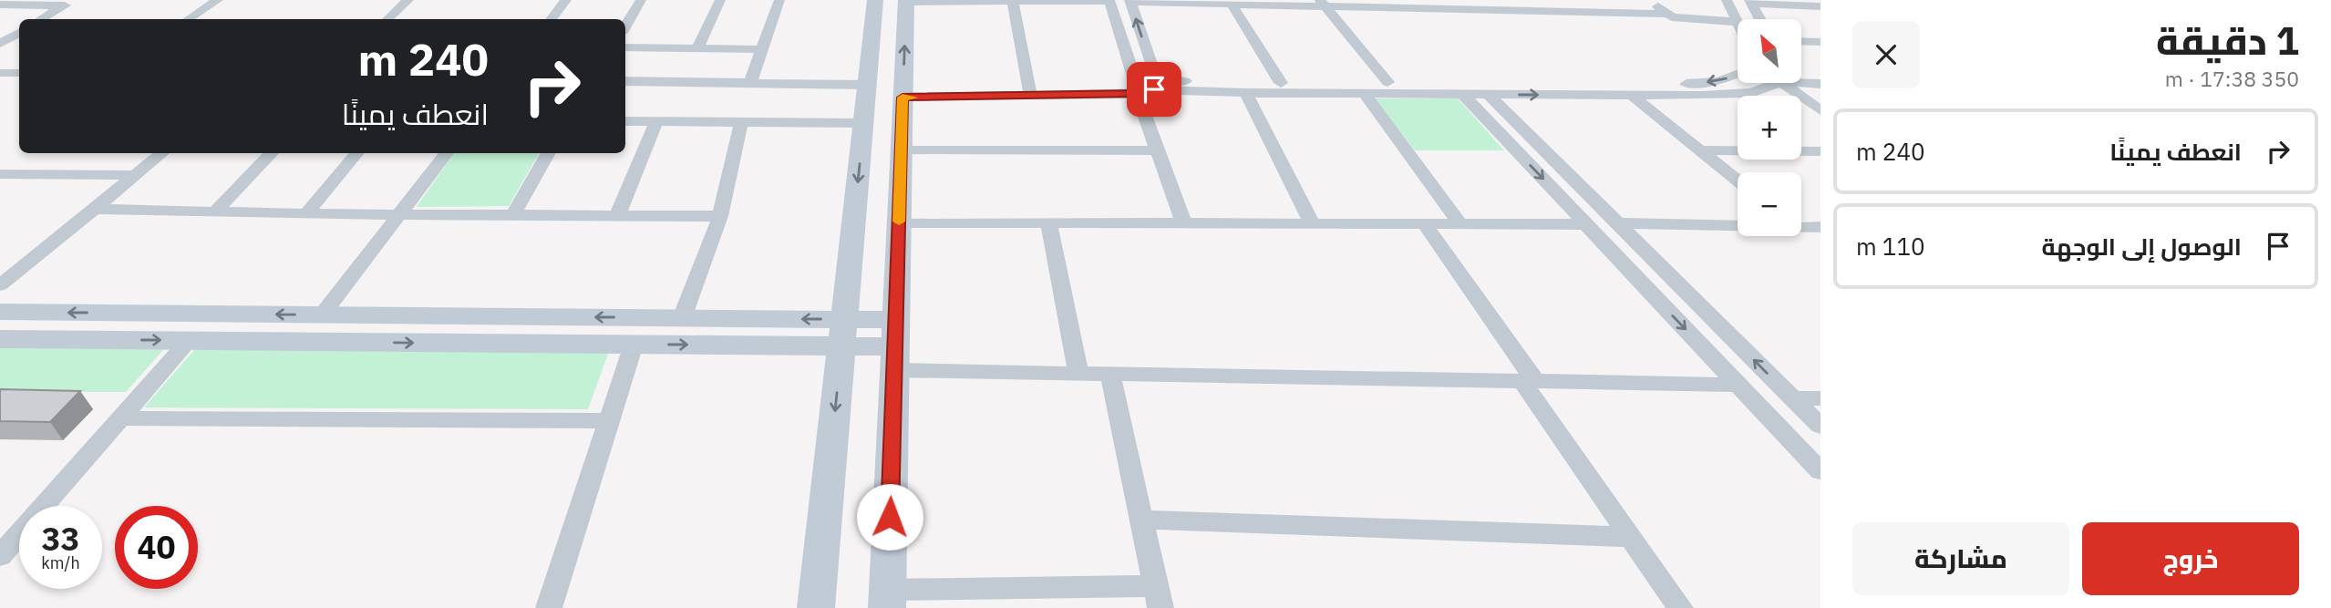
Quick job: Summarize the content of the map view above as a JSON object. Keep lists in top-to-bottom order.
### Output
{
  "north": "top left",
  "page": {
    "heading": ["1 دقيقة", "350 m · 17:38"],
    "map_buttons": ["+", "−"],
    "turn": ["240 m", "انعطف يمينًا"],
    "list": [
      {
        "name": "انعطف يمينًا",
        "value": "240 m"
      },
      {
        "name": "الوصول إلى الوجهة",
        "value": "110 m"
      }
    ],
    "speed": "33 km/h",
    "limit": "40",
    "buttons": ["خروج", "مشاركة"]
  }
}
